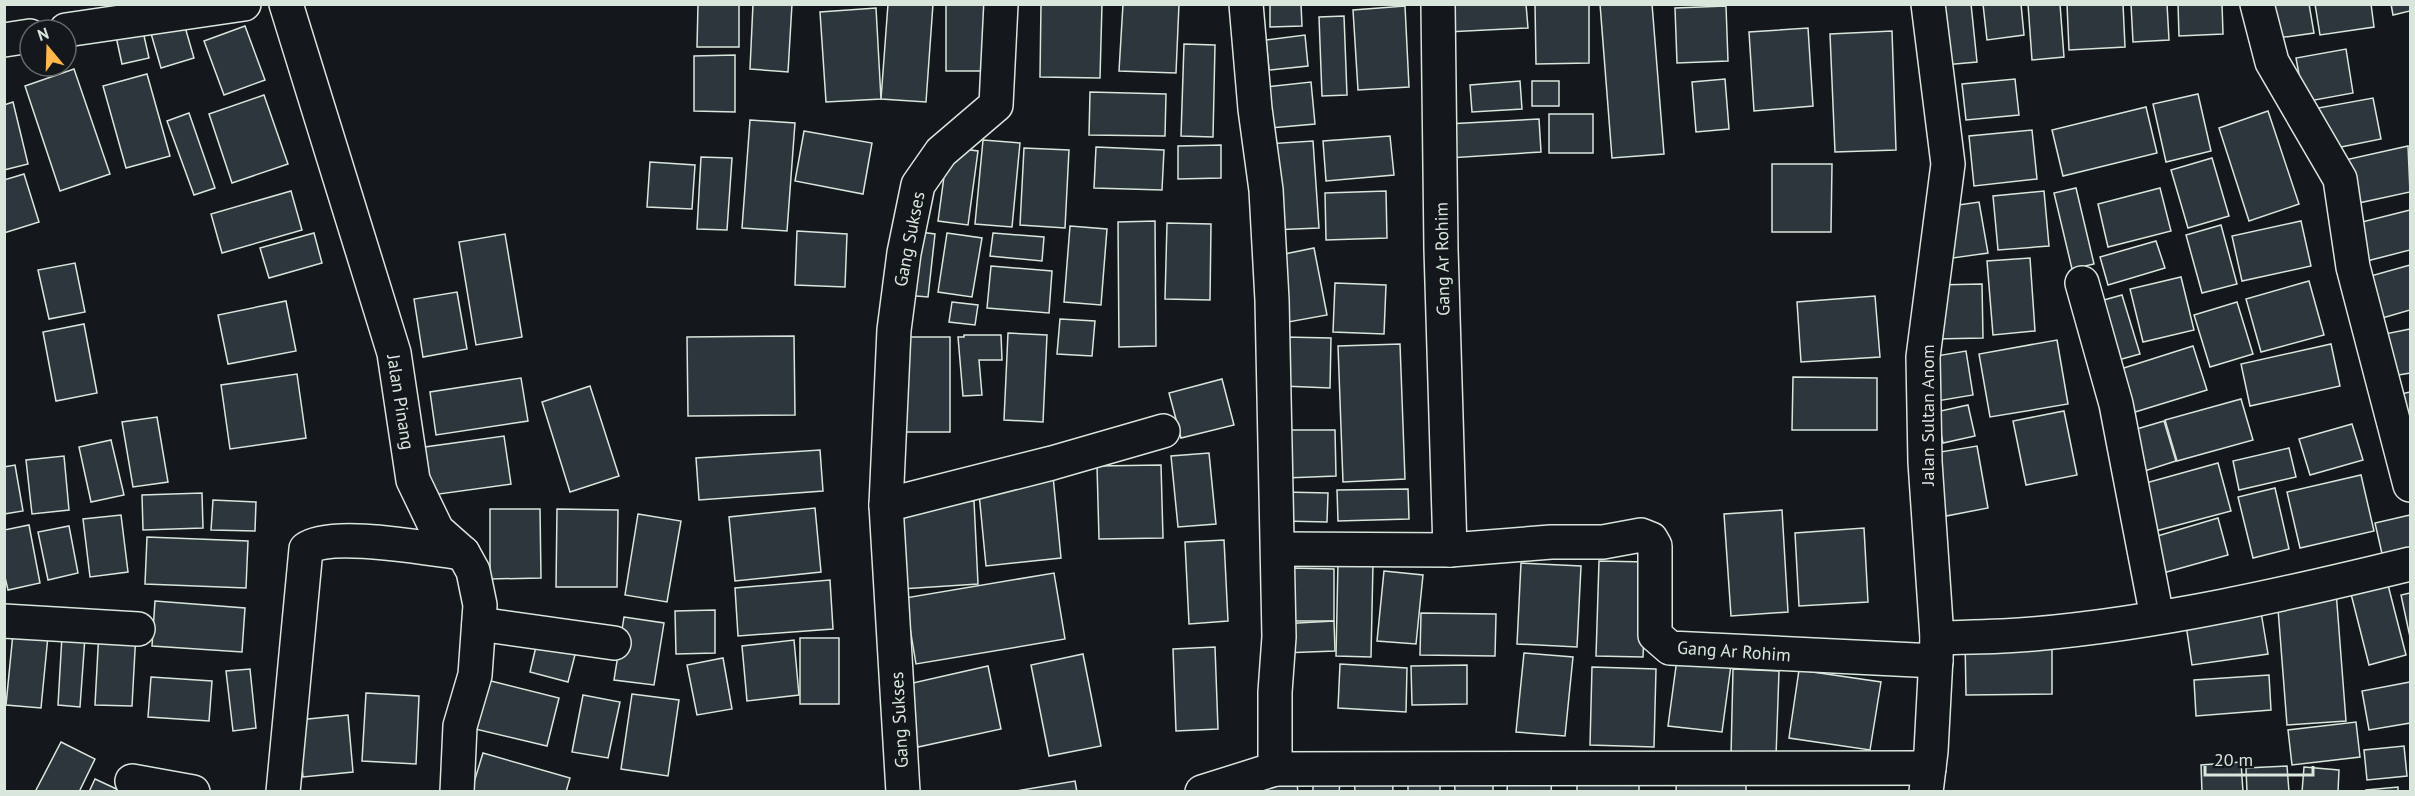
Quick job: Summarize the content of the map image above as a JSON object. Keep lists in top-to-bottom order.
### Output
{
  "streets": {
    "main road": [
      "Gang Sukses",
      "Gang Ar Rohim",
      "Jalan Pinang",
      "Jalan Sultan Anom"
    ]
  },
  "crossings": [
    ["Gang Ar Rohim", "Jalan Sultan Anom"]
  ],
  "scale_bar": "20 m",
  "north": "top"
}
